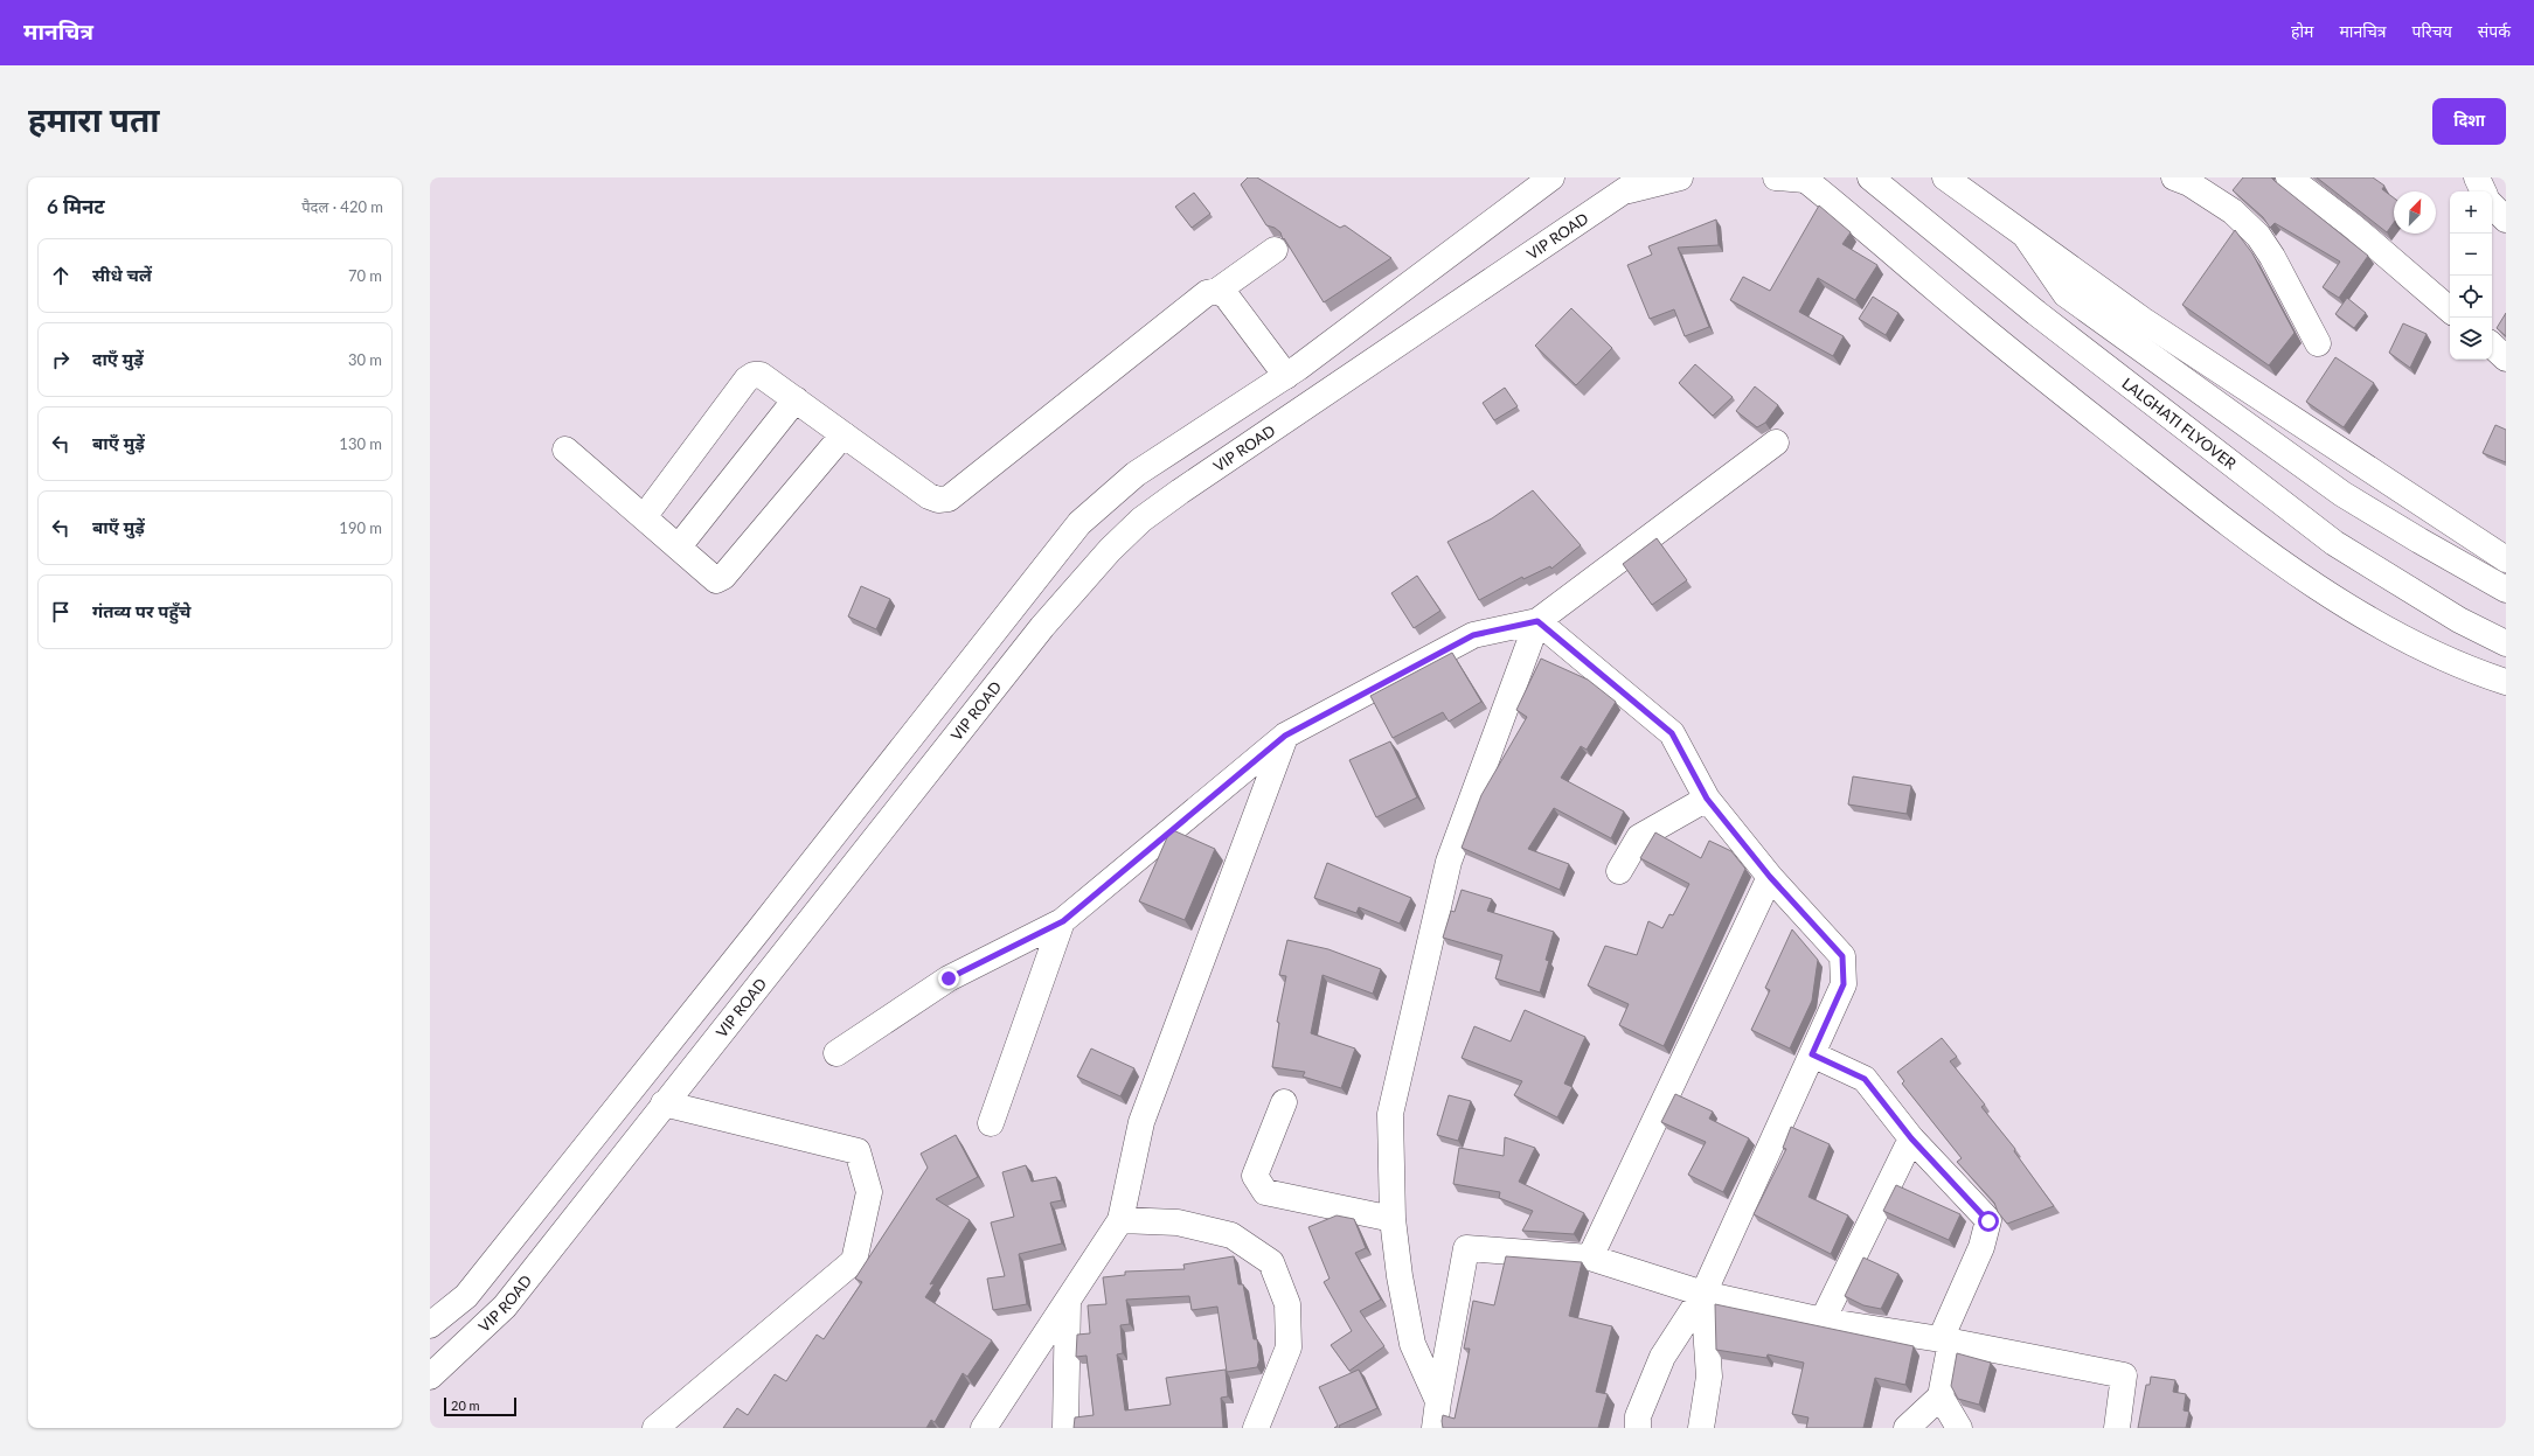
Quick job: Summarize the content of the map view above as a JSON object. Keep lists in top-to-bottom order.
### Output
{
  "streets": {
    "street": ["VIP ROAD", "LALGHATI FLYOVER"]
  },
  "scale_bar": "20 m",
  "north": "top right",
  "page": {
    "header": "मानचित्र",
    "nav": [
      "होम",
      "मानचित्र",
      "परिचय",
      "संपर्क"
    ],
    "buttons": "दिशा",
    "title": "हमारा पता",
    "heading": ["6 मिनट", "पैदल · 420 m"],
    "map_buttons": ["+", "−"],
    "list": [
      ["सीधे चलें", "70 m"],
      ["दाएँ मुड़ें", "30 m"],
      ["बाएँ मुड़ें", "130 m"],
      ["बाएँ मुड़ें", "190 m"],
      "गंतव्य पर पहुँचे"
    ],
    "scale": "20 m"
  }
}
